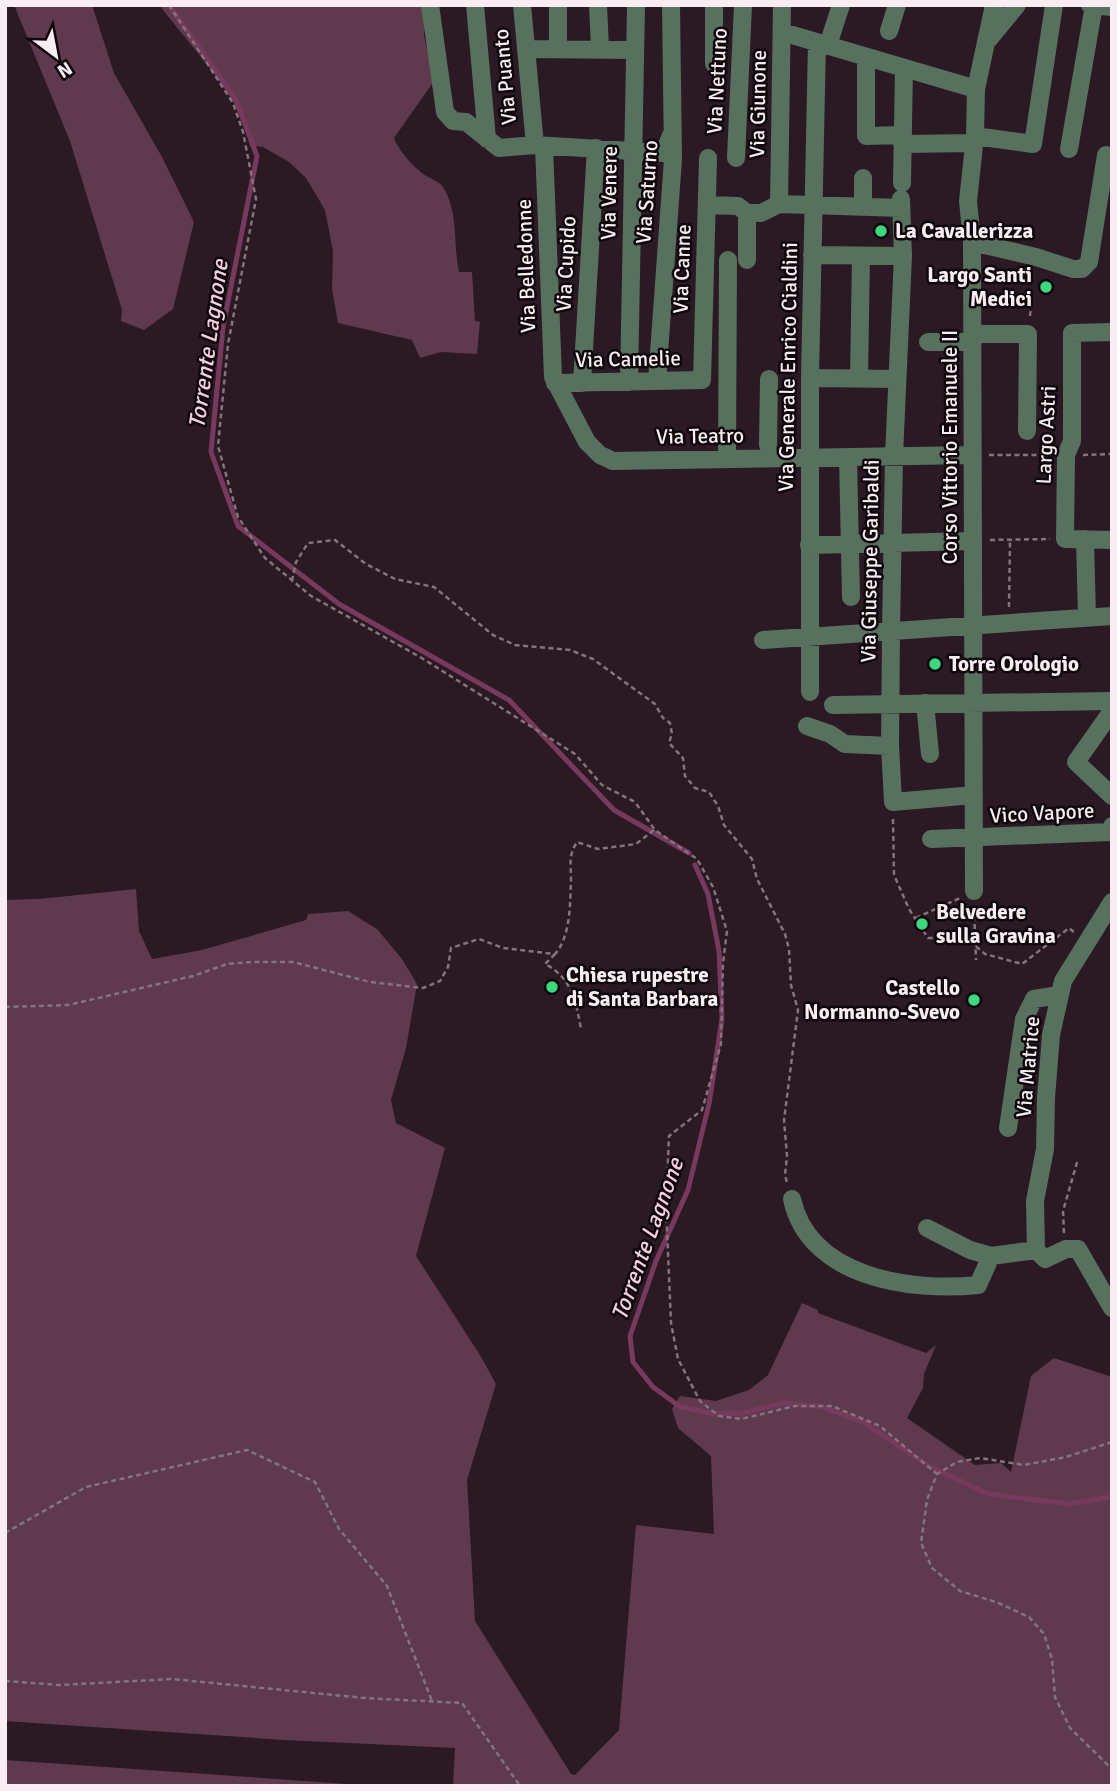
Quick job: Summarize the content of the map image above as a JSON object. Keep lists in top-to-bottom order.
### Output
{
  "streets": {
    "street": [
      "Via Puanto",
      "Via Nettuno",
      "Via Giunone",
      "Via Saturno",
      "Via Venere",
      "Via Cupido",
      "Via Belledonne",
      "Via Canne",
      "Via Camelie",
      "Via Generale Enrico Cialdini",
      "Largo Astri",
      "Via Teatro",
      "Corso Vittorio Emanuele II",
      "Via Giuseppe Garibaldi",
      "Vico Vapore",
      "Via Matrice"
    ]
  },
  "crossings": [
    ["Via Puanto", "Via Belledonne"],
    ["Via Saturno", "Via Camelie"],
    ["Via Venere", "Via Camelie"],
    ["Via Cupido", "Via Camelie"],
    ["Via Belledonne", "Via Camelie"],
    ["Via Belledonne", "Via Teatro"],
    ["Via Canne", "Via Camelie"],
    ["Via Camelie", "Via Teatro"],
    ["Via Generale Enrico Cialdini", "Via Teatro"],
    ["Via Teatro", "Corso Vittorio Emanuele II"],
    ["Via Teatro", "Via Giuseppe Garibaldi"],
    ["Corso Vittorio Emanuele II", "Vico Vapore"]
  ],
  "water": ["Torrente Lagnone"],
  "places": [
    "La Cavallerizza",
    "Largo Santi Medici",
    "Torre Orologio",
    "Belvedere sulla Gravina",
    "Chiesa rupestre di Santa Barbara",
    "Castello Normanno-Svevo"
  ],
  "north": "bottom right"
}
